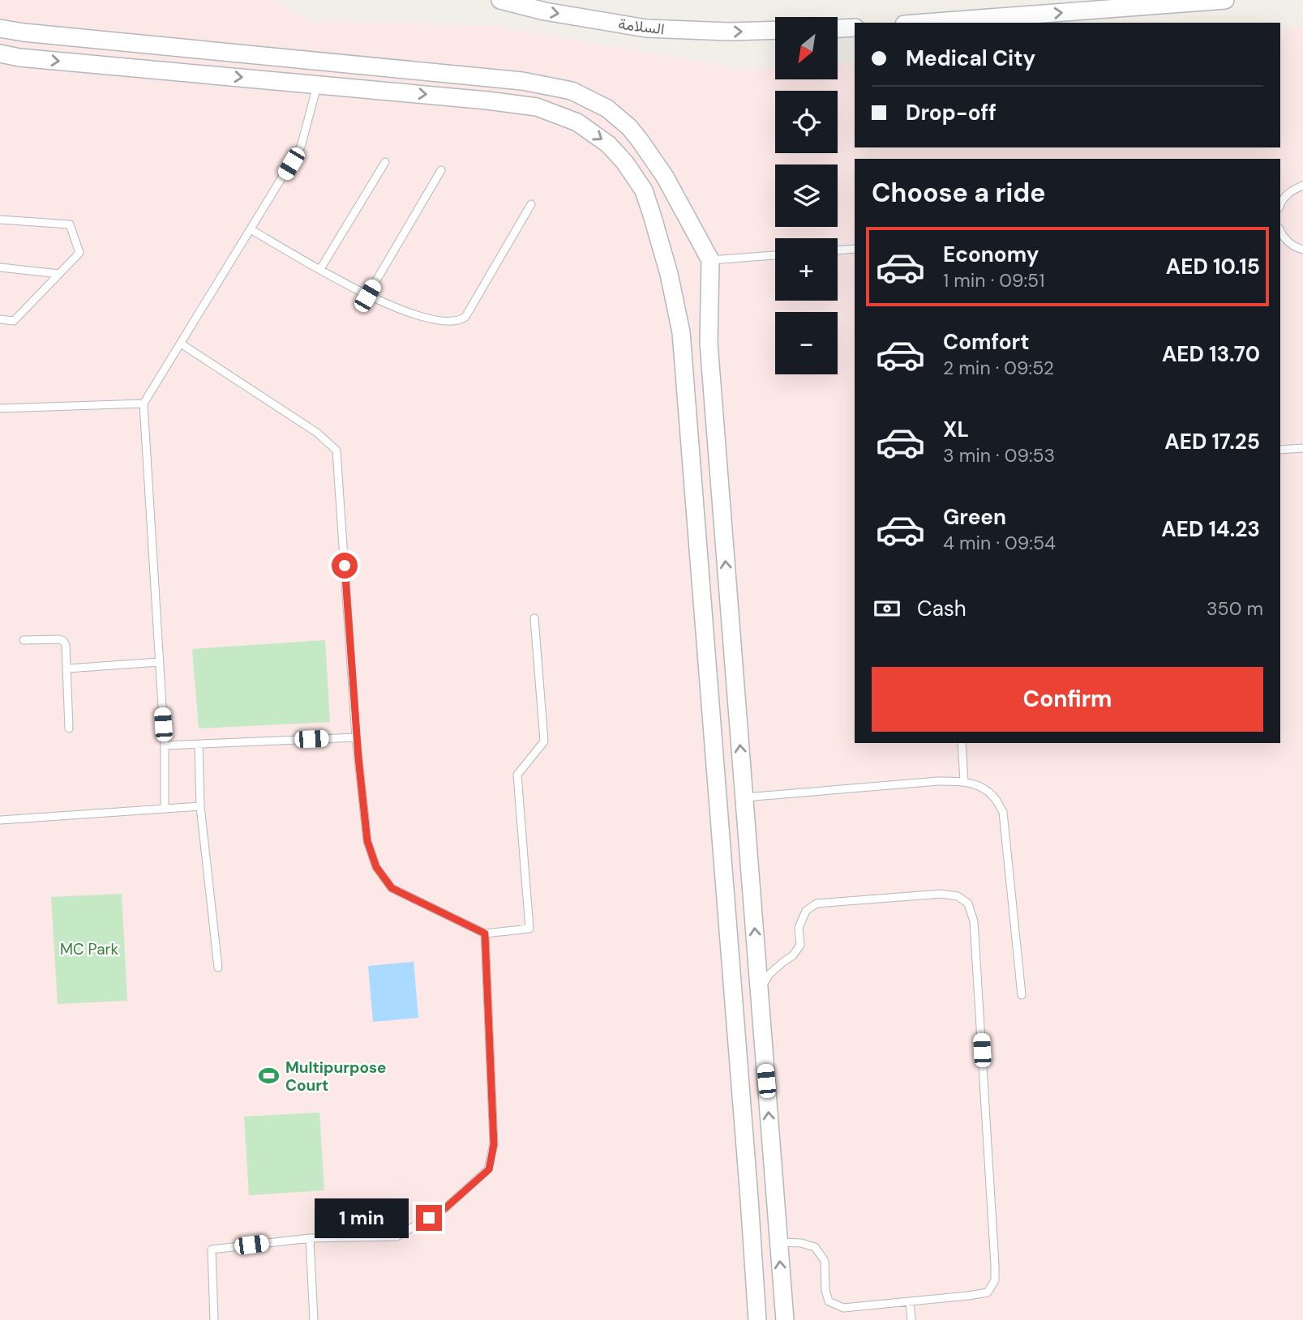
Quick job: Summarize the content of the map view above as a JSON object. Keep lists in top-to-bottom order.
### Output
{
  "streets": {
    "street": ["السلامة"]
  },
  "parks": ["MC Park"],
  "places": {
    "sports": ["Multipurpose Court"]
  },
  "north": "bottom left",
  "page": {
    "map_buttons": ["+", "−"],
    "banner": ["Medical City", "Drop-off"],
    "heading": "Choose a ride",
    "list": [
      {
        "name": "Economy",
        "note": "1 min · 09:51",
        "value": "AED 10.15"
      },
      {
        "name": "Comfort",
        "note": "2 min · 09:52",
        "value": "AED 13.70"
      },
      {
        "name": "XL",
        "note": "3 min · 09:53",
        "value": "AED 17.25"
      },
      {
        "name": "Green",
        "note": "4 min · 09:54",
        "value": "AED 14.23"
      }
    ],
    "pay": ["Cash", "350 m"],
    "buttons": "Confirm",
    "bubble": "1 min"
  }
}
